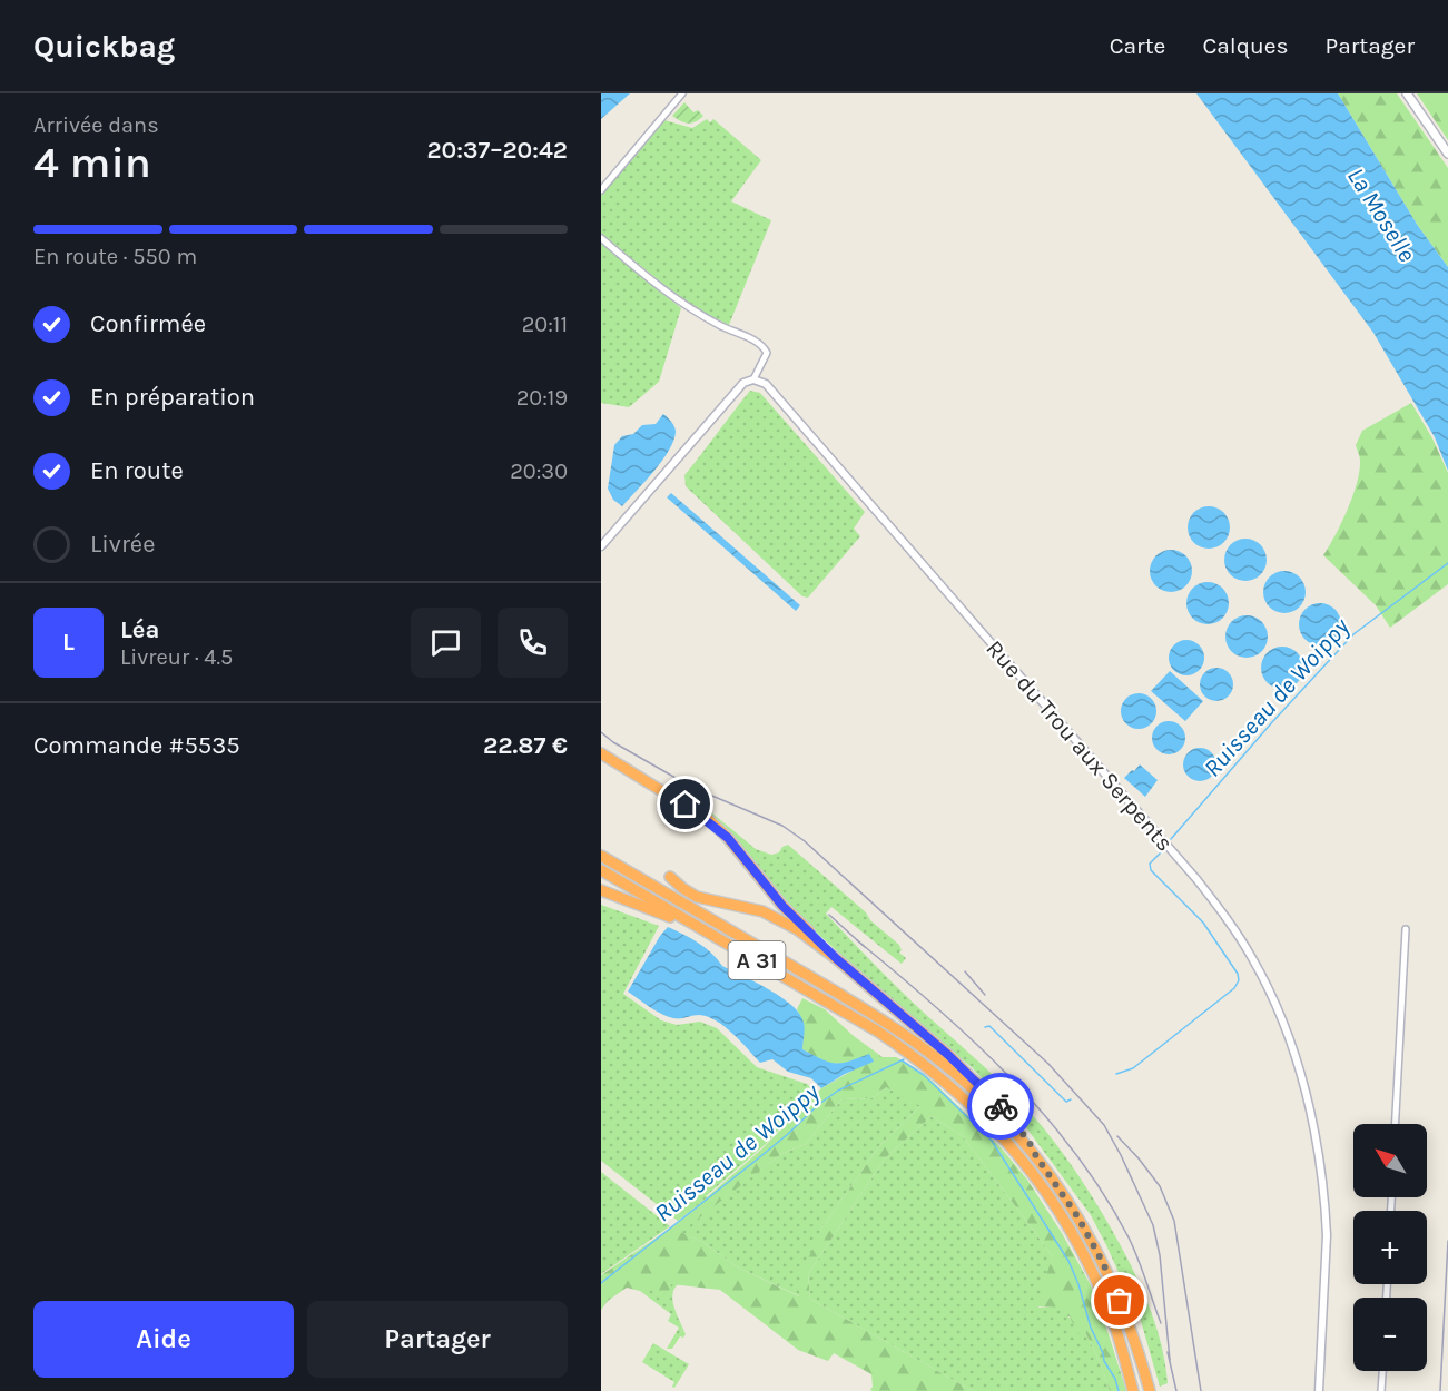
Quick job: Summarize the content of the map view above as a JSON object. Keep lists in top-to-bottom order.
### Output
{
  "streets": {
    "highway": ["A 31"],
    "street": ["Rue du Trou aux Serpents"]
  },
  "water": ["La Moselle", "Ruisseau de Woippy"],
  "north": "top left",
  "page": {
    "header": "Quickbag",
    "nav": ["Carte", "Calques", "Partager"],
    "heading": ["4 min", "Arrivée dans", "20:37–20:42"],
    "panel": [
      "Léa",
      "Livreur · 4.5",
      "Commande #5535",
      "22.87 €"
    ],
    "bar": "En route · 550 m",
    "list": [
      ["Confirmée", "20:11"],
      ["En préparation", "20:19"],
      ["En route", "20:30"],
      "Livrée"
    ],
    "round": "L",
    "map_buttons": ["+", "−"],
    "buttons": ["Aide", "Partager"]
  }
}
